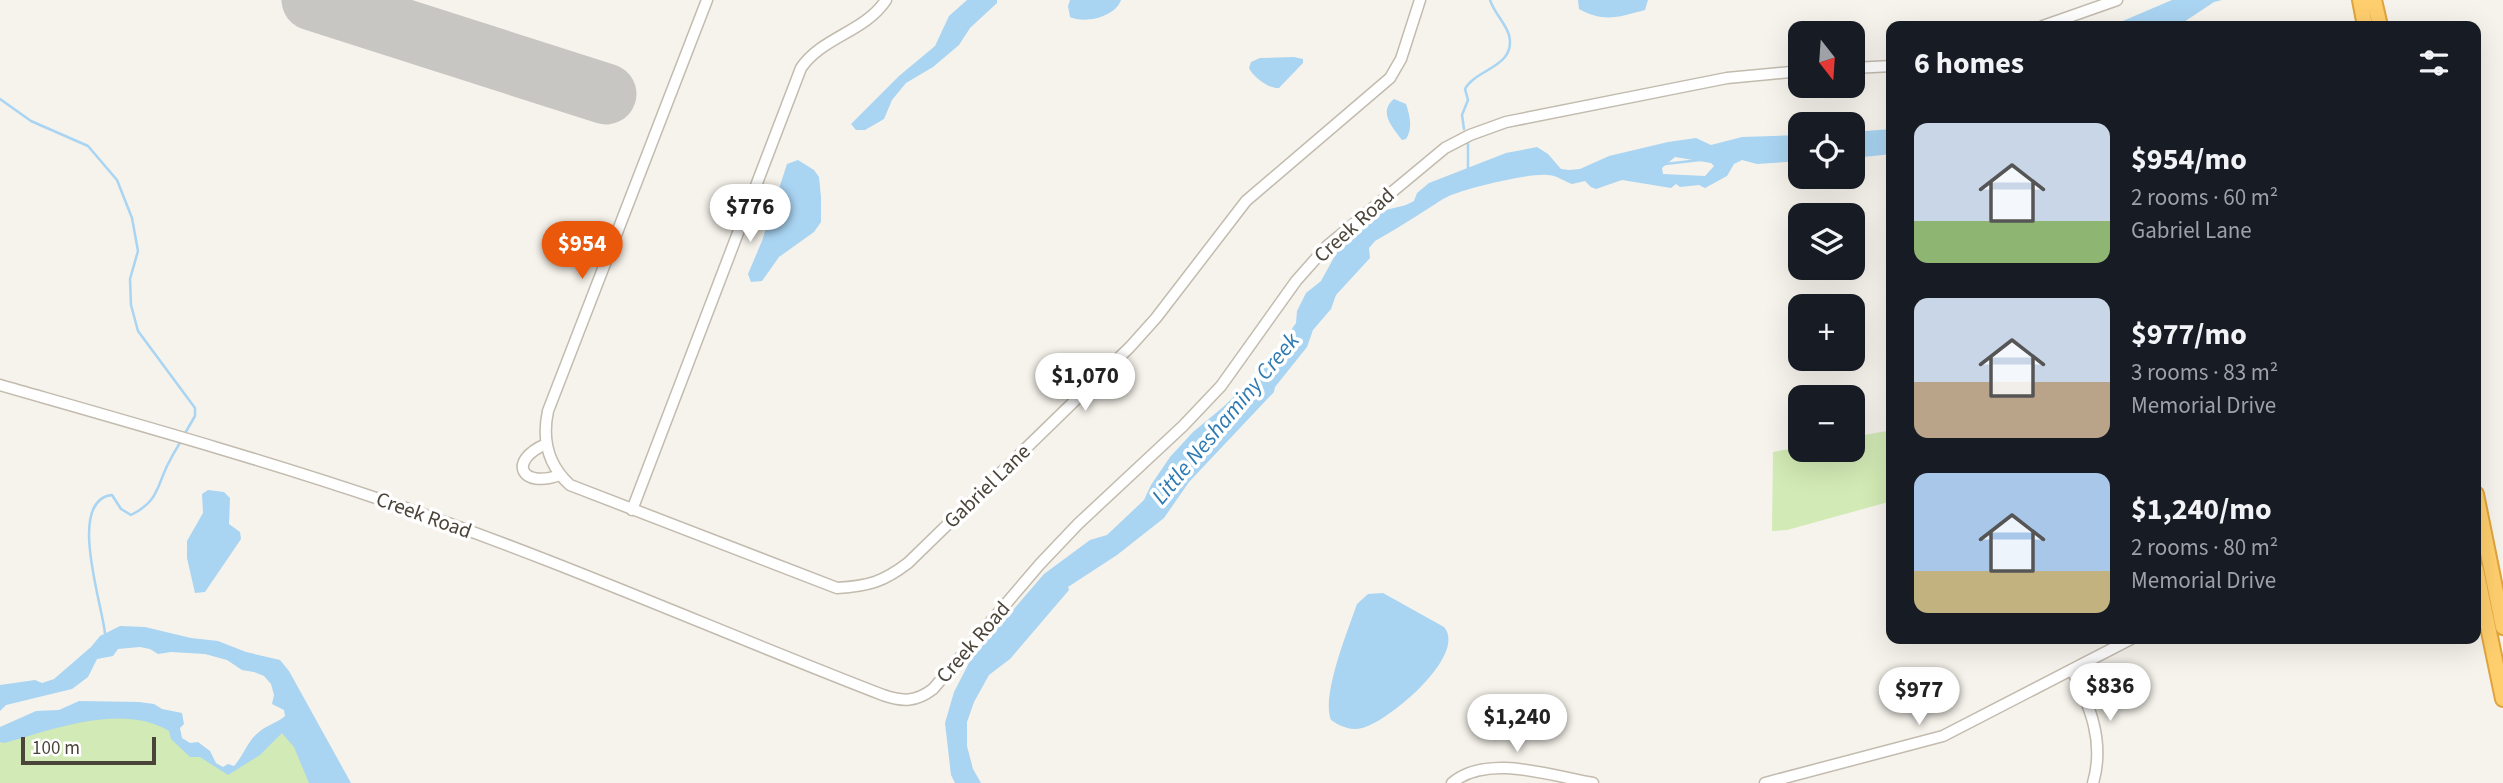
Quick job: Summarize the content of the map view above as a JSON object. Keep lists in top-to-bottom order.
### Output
{
  "streets": {
    "street": ["Creek Road", "Gabriel Lane"]
  },
  "water": ["Little Neshaminy Creek"],
  "scale_bar": "100 m",
  "north": "bottom",
  "page": {
    "map_buttons": ["+", "−"],
    "heading": "6 homes",
    "list": [
      {
        "name": "$954/mo",
        "note": "2 rooms · 60 m² · Gabriel Lane"
      },
      {
        "name": "$977/mo",
        "note": "3 rooms · 83 m² · Memorial Drive"
      },
      {
        "name": "$1,240/mo",
        "note": "2 rooms · 80 m² · Memorial Drive"
      }
    ],
    "price": [
      "$776",
      "$954",
      "$1,070",
      "$836",
      "$977",
      "$1,240"
    ],
    "scale": "100 m"
  }
}
